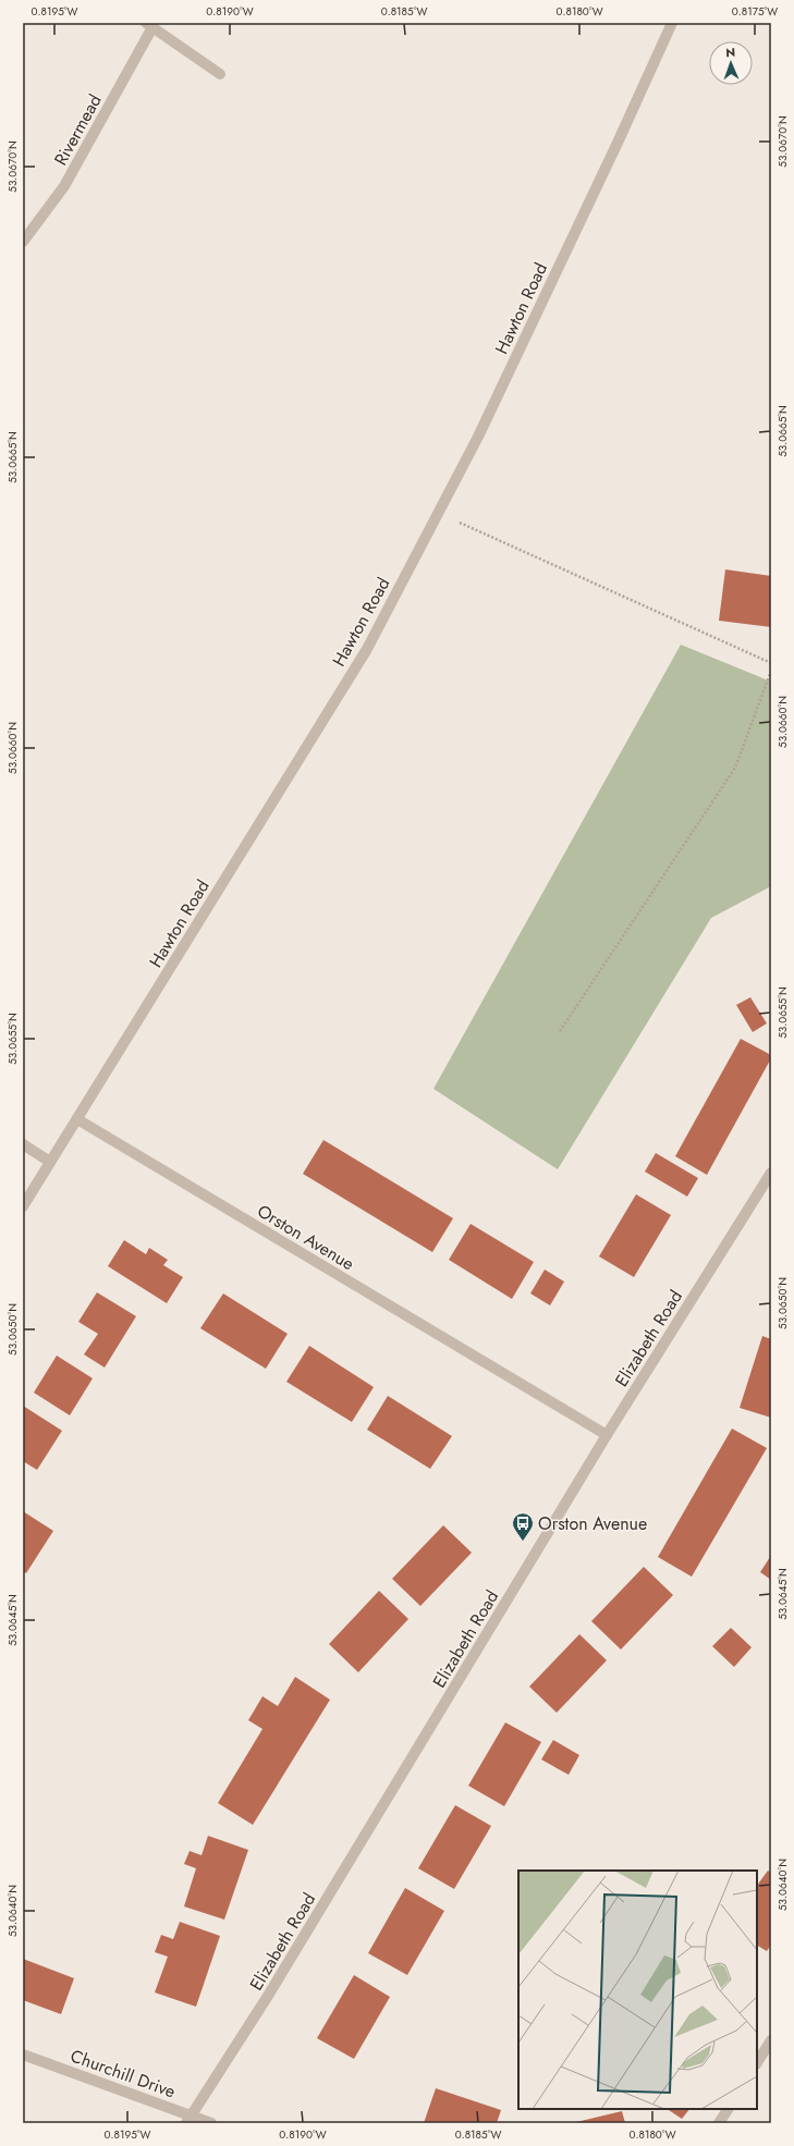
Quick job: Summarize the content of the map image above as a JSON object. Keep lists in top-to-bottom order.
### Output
{
  "streets": {
    "street": [
      "Rivermead",
      "Hawton Road",
      "Orston Avenue",
      "Elizabeth Road",
      "Churchill Drive"
    ]
  },
  "crossings": [
    ["Hawton Road", "Orston Avenue"],
    ["Orston Avenue", "Elizabeth Road"],
    ["Elizabeth Road", "Churchill Drive"]
  ],
  "places": {
    "bus stop": ["Orston Avenue"]
  },
  "north": "top",
  "coordinates": [
    "0.8195°W",
    "0.8190°W",
    "0.8185°W",
    "0.8180°W",
    "0.8175°W",
    "53.0670°N",
    "53.0665°N",
    "53.0660°N",
    "53.0655°N",
    "53.0650°N",
    "53.0645°N",
    "53.0640°N"
  ]
}
